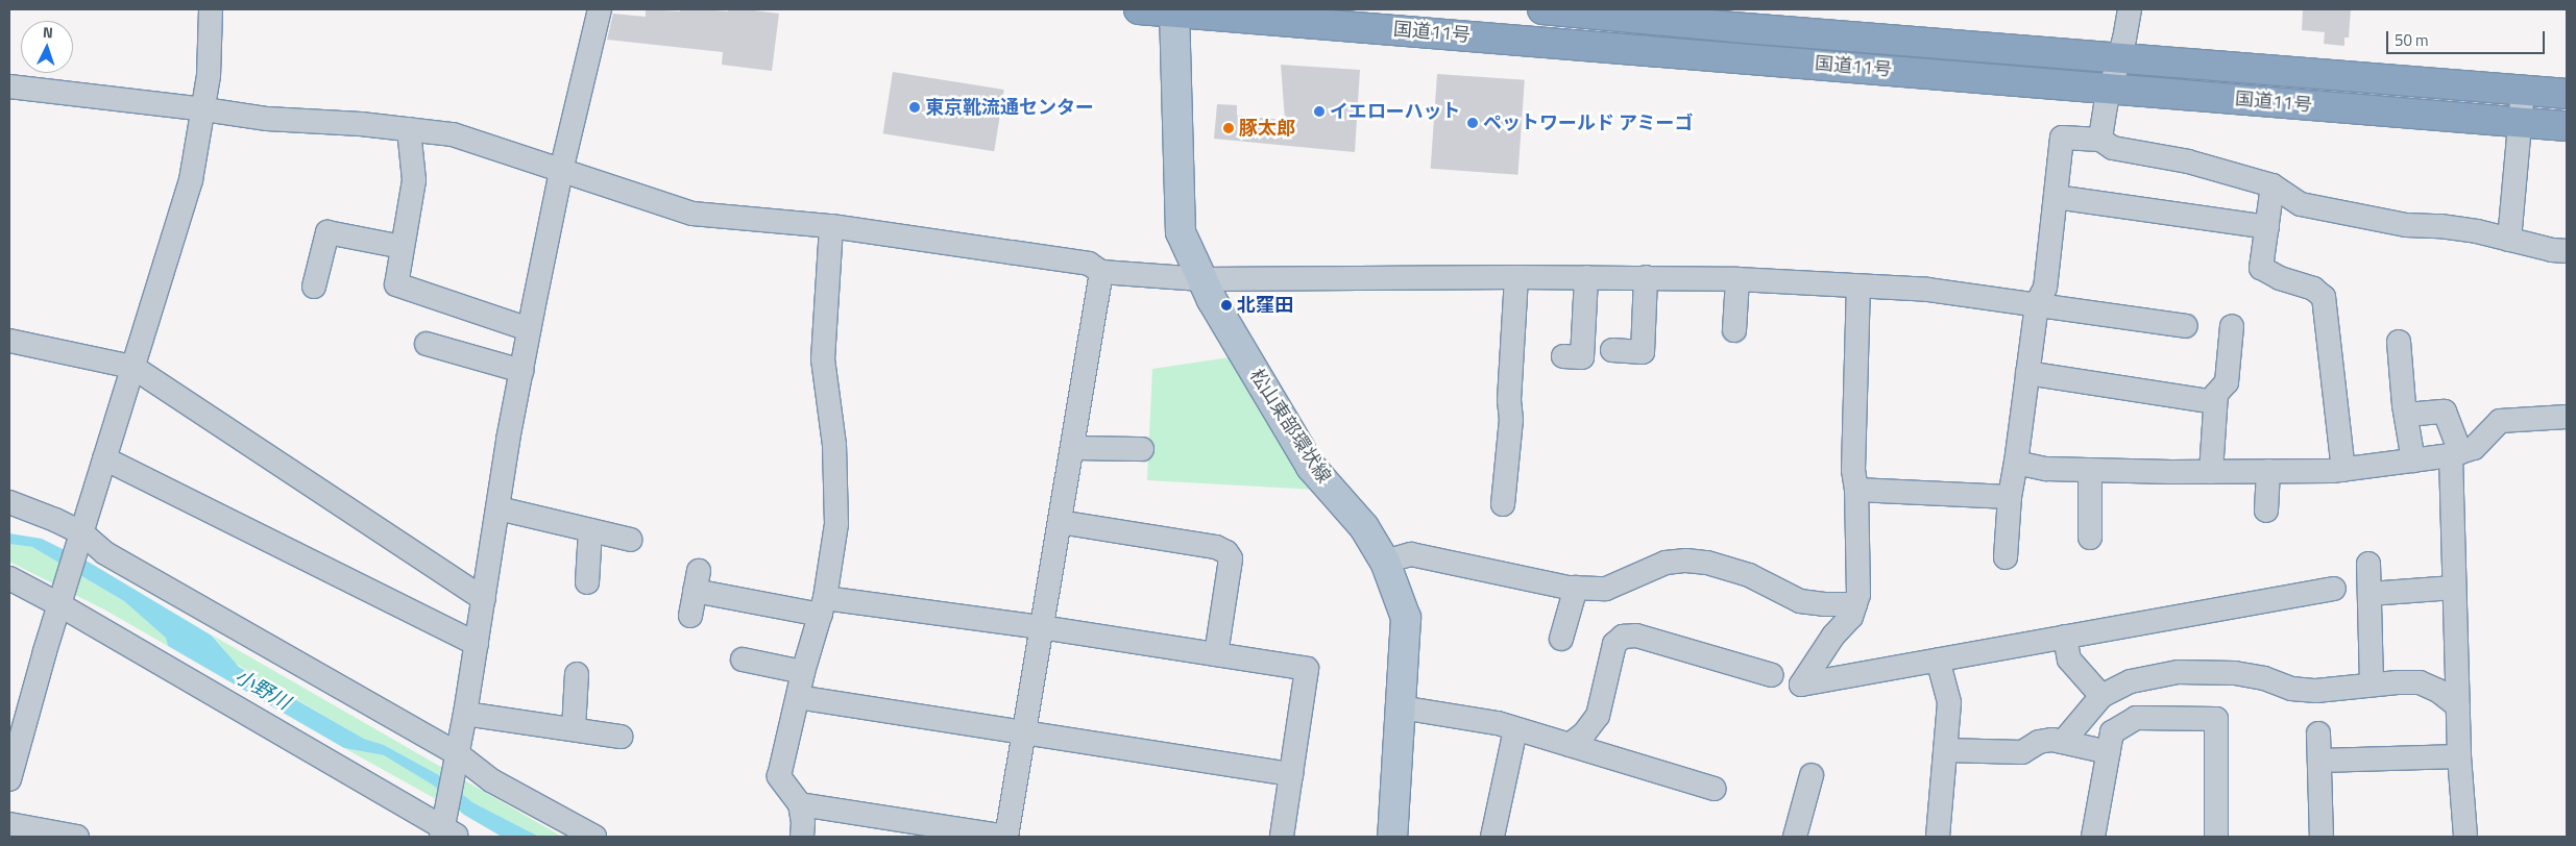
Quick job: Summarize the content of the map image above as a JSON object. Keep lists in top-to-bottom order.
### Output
{
  "streets": {
    "highway": ["国道11号"],
    "main road": ["松山東部環状線"]
  },
  "crossings": [
    ["国道11号", "松山東部環状線"]
  ],
  "water": ["小野川"],
  "places": [
    "東京靴流通センター",
    "イエローハット",
    "ペットワールド アミーゴ",
    "豚太郎",
    "北窪田"
  ],
  "scale_bar": "50 m",
  "north": "top"
}
